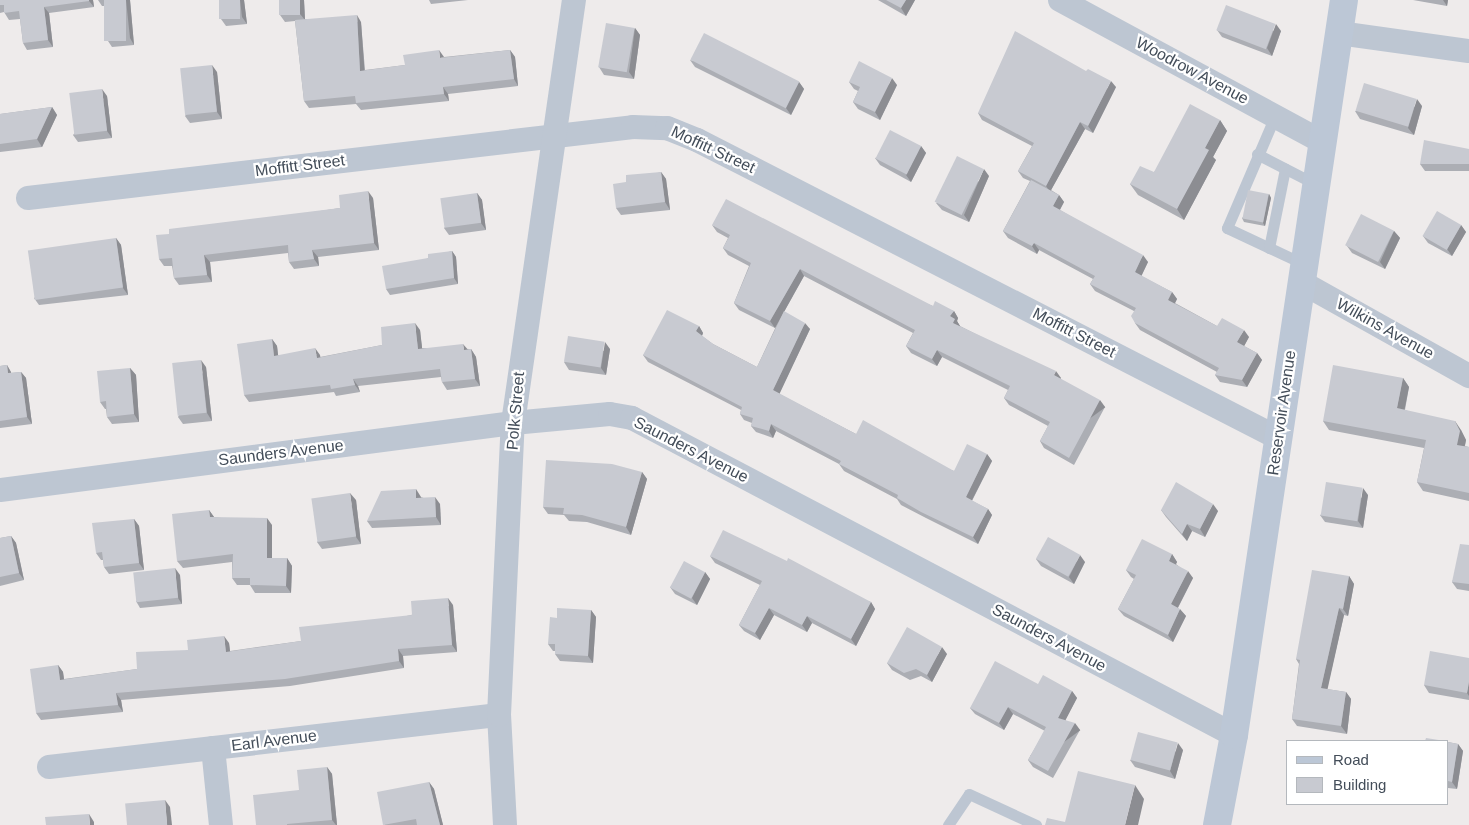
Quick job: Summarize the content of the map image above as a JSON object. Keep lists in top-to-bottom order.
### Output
{
  "streets": {
    "main road": ["Reservoir Avenue"],
    "street": [
      "Woodrow Avenue",
      "Moffitt Street",
      "Wilkins Avenue",
      "Polk Street",
      "Saunders Avenue",
      "Earl Avenue"
    ]
  },
  "crossings": [
    ["Woodrow Avenue", "Reservoir Avenue"],
    ["Moffitt Street", "Polk Street"],
    ["Moffitt Street", "Reservoir Avenue"],
    ["Wilkins Avenue", "Reservoir Avenue"],
    ["Polk Street", "Saunders Avenue"],
    ["Polk Street", "Earl Avenue"],
    ["Reservoir Avenue", "Saunders Avenue"]
  ],
  "legend": ["Road", "Building"]
}
